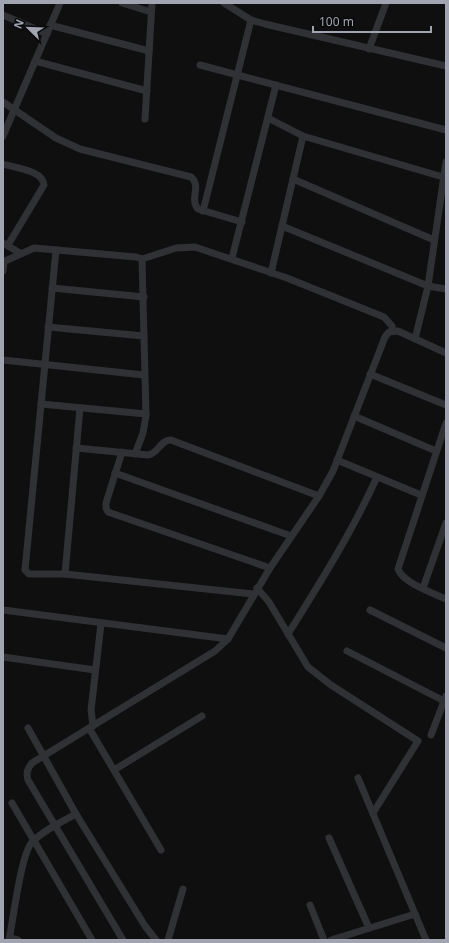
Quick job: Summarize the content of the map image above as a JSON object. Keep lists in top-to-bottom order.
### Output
{
  "scale_bar": "100 m",
  "north": "top left"
}
